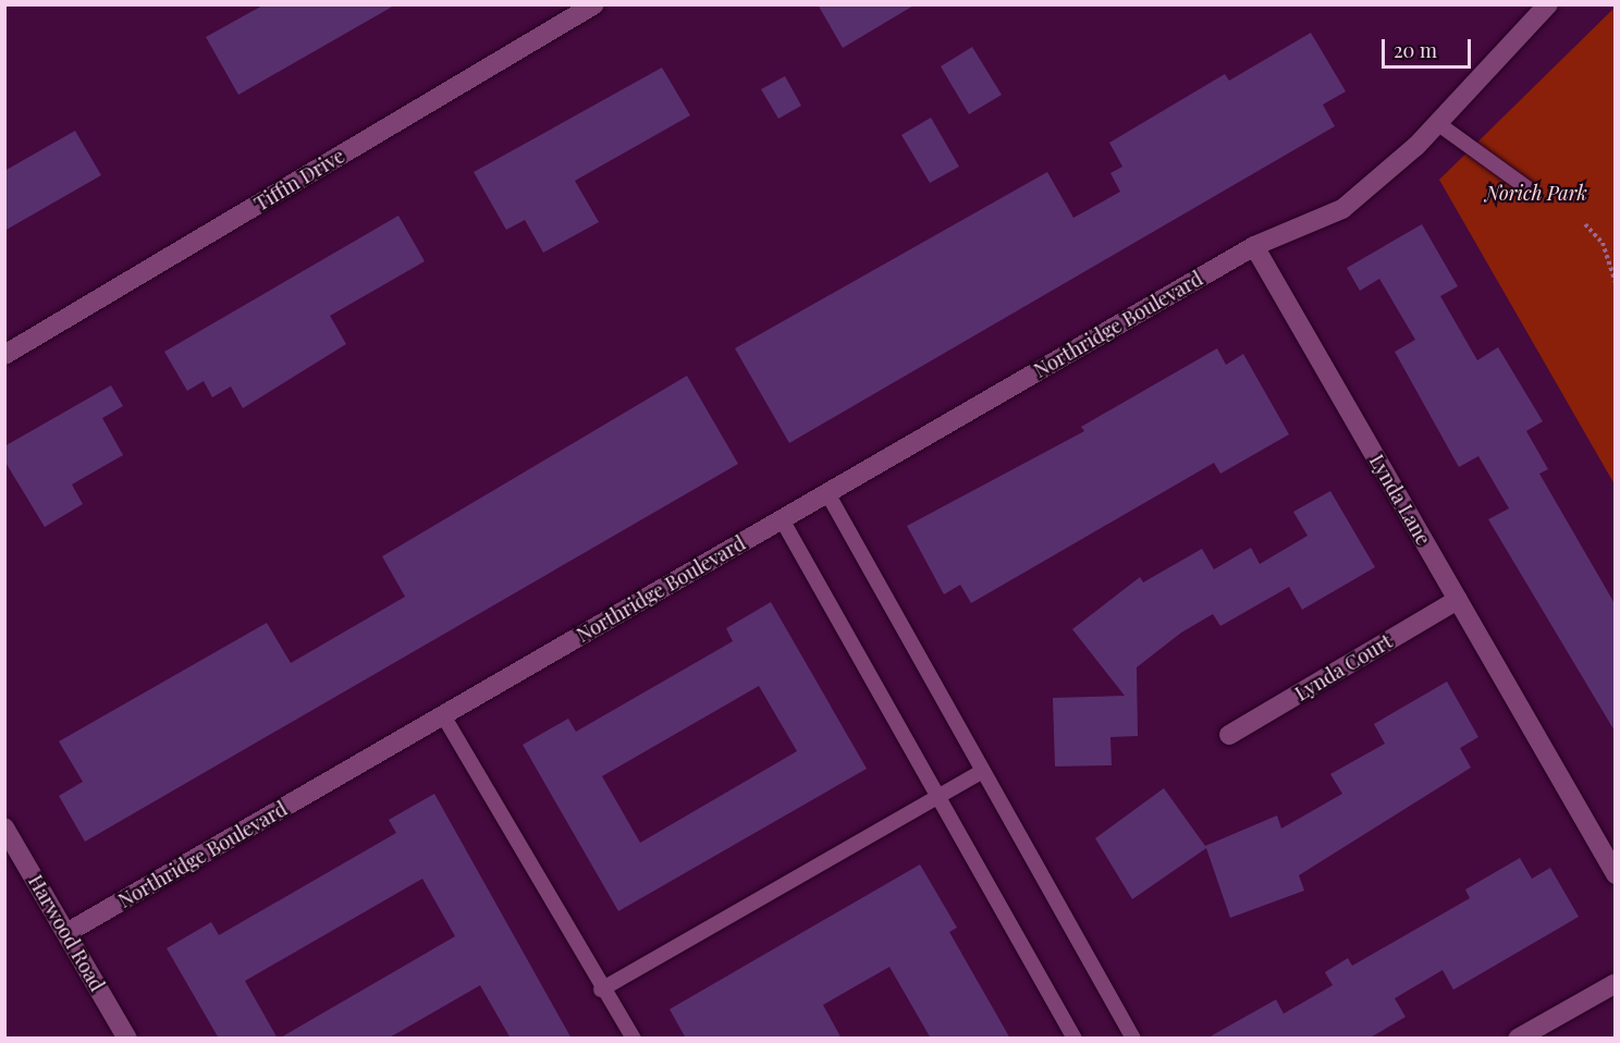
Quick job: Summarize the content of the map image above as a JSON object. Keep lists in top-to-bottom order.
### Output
{
  "streets": {
    "street": [
      "Tiffin Drive",
      "Northridge Boulevard",
      "Lynda Lane",
      "Lynda Court",
      "Harwood Road"
    ]
  },
  "crossings": [
    ["Northridge Boulevard", "Lynda Lane"],
    ["Northridge Boulevard", "Harwood Road"],
    ["Lynda Lane", "Lynda Court"]
  ],
  "parks": ["Norich Park"],
  "scale_bar": "20 m"
}
